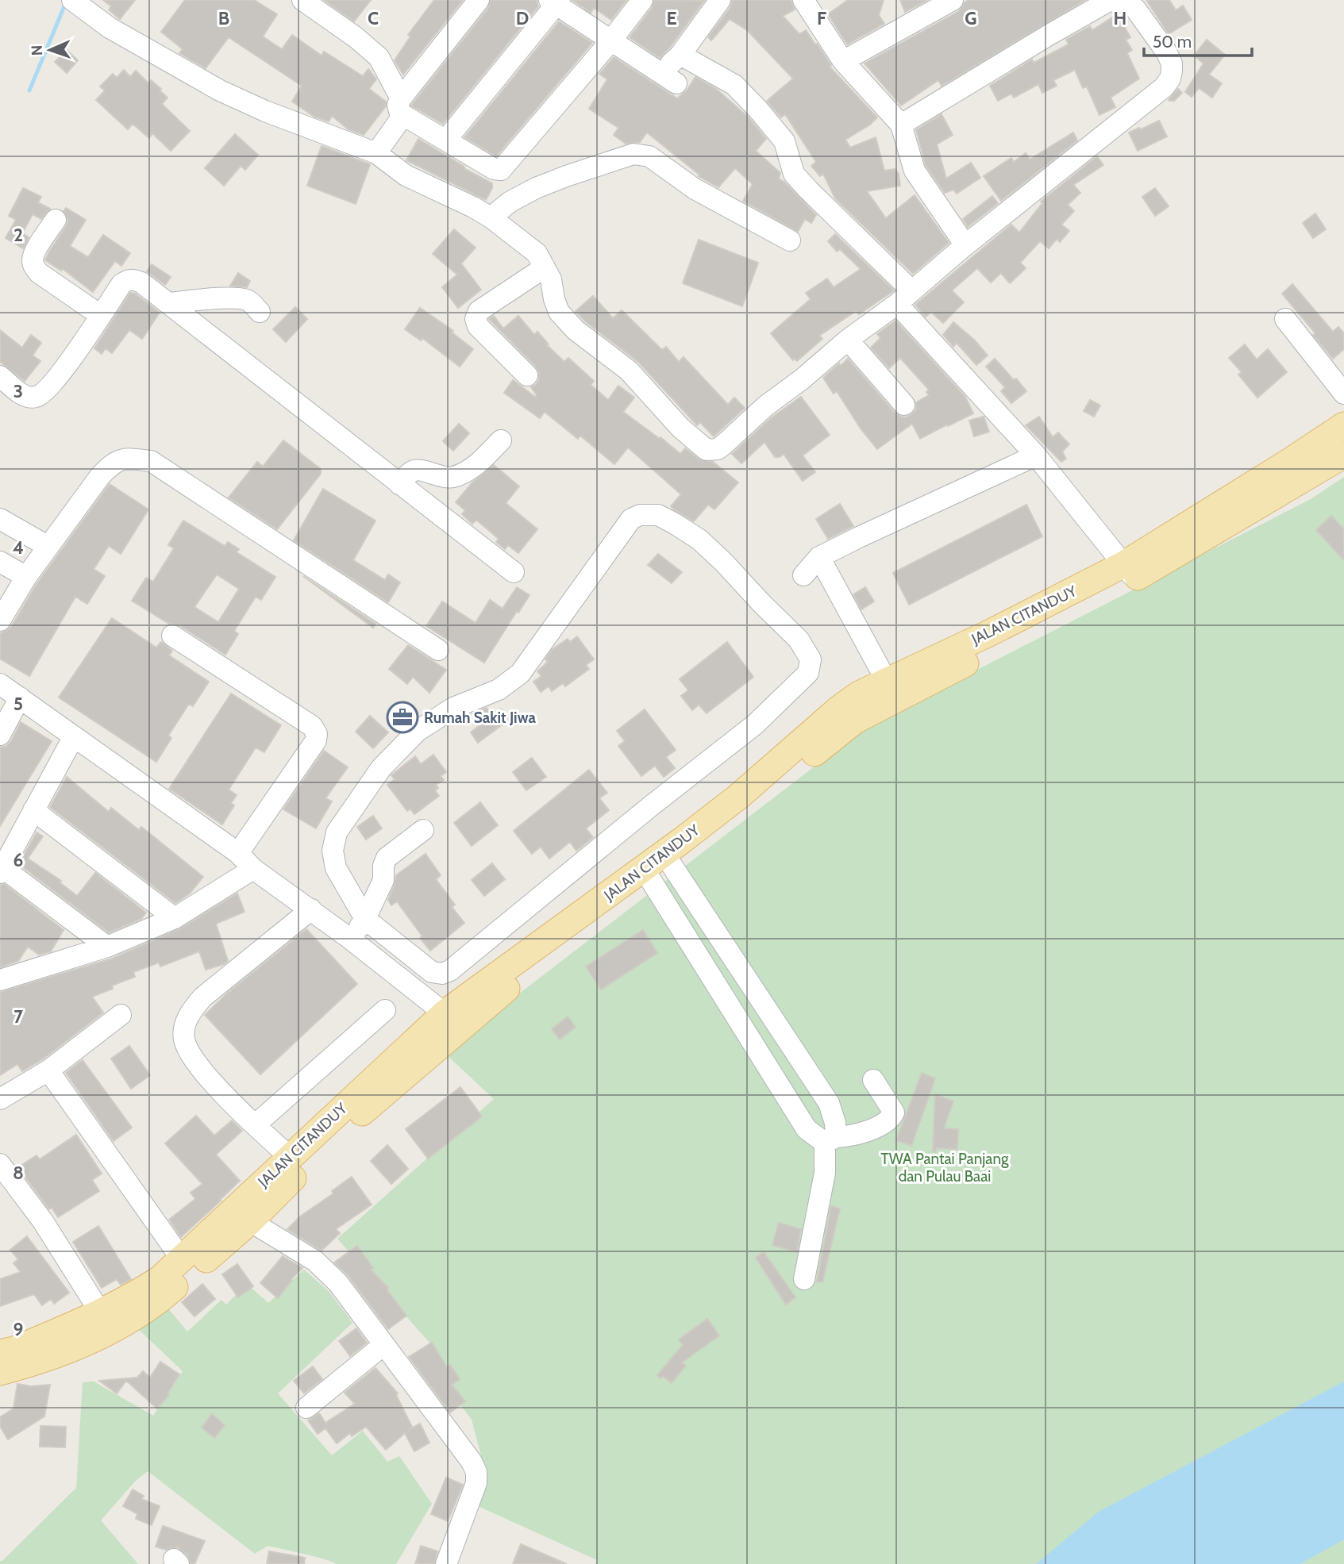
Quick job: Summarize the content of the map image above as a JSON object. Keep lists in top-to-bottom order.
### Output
{
  "streets": {
    "main road": ["JALAN CITANDUY"]
  },
  "parks": ["TWA Pantai Panjang dan Pulau Baai"],
  "places": {
    "office": ["Rumah Sakit Jiwa"]
  },
  "scale_bar": "50 m",
  "north": "left",
  "grid": {
    "columns": [
      "B",
      "C",
      "D",
      "E",
      "F",
      "G",
      "H"
    ],
    "rows": [
      "2",
      "3",
      "4",
      "5",
      "6",
      "7",
      "8",
      "9"
    ]
  }
}
